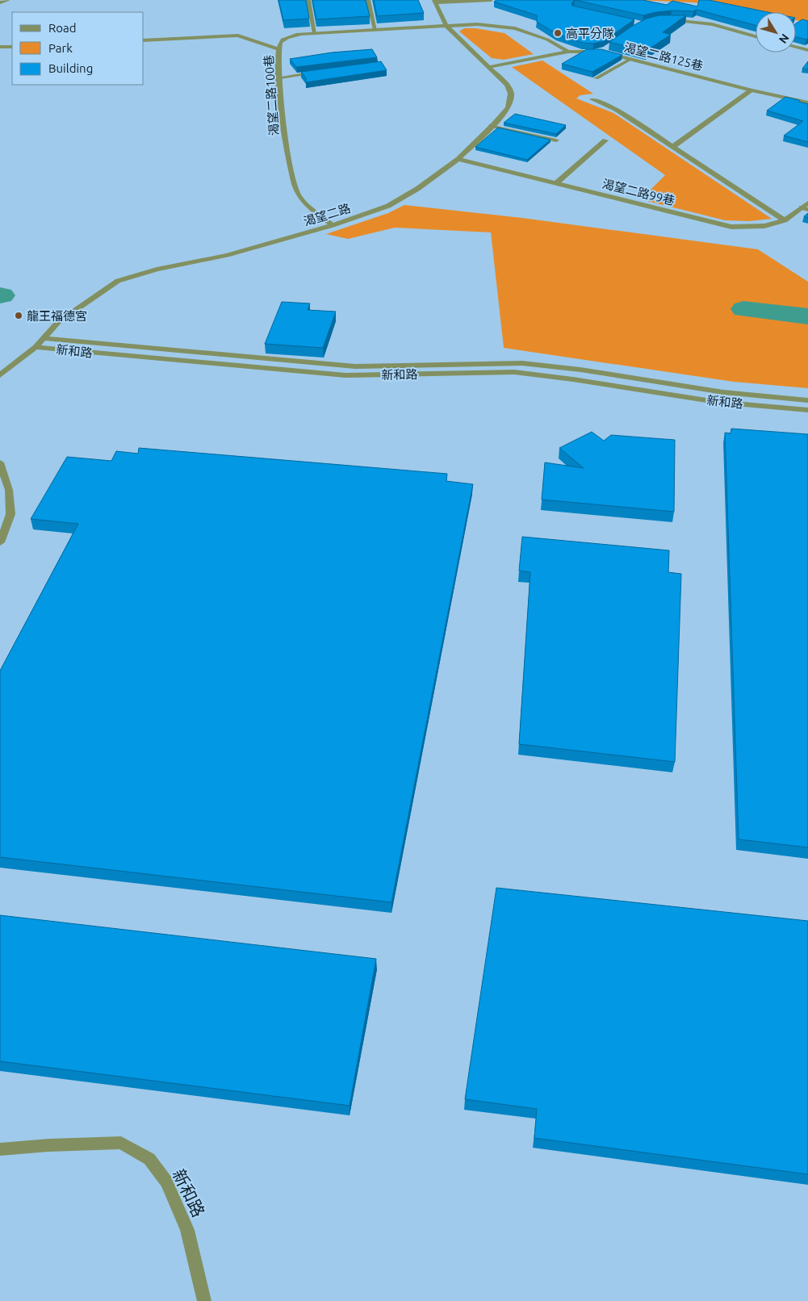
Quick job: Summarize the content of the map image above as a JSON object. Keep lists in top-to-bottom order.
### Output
{
  "streets": {
    "street": [
      "渴望二路125巷",
      "渴望二路100巷",
      "渴望二路99巷",
      "渴望二路",
      "新和路"
    ]
  },
  "crossings": [
    ["渴望二路125巷", "渴望二路100巷"],
    ["渴望二路125巷", "渴望二路"],
    ["渴望二路100巷", "渴望二路"],
    ["渴望二路99巷", "渴望二路"],
    ["渴望二路", "新和路"]
  ],
  "places": ["高平分隊", "龍王福德宮"],
  "legend": ["Road", "Park", "Building"],
  "north": "bottom right"
}
